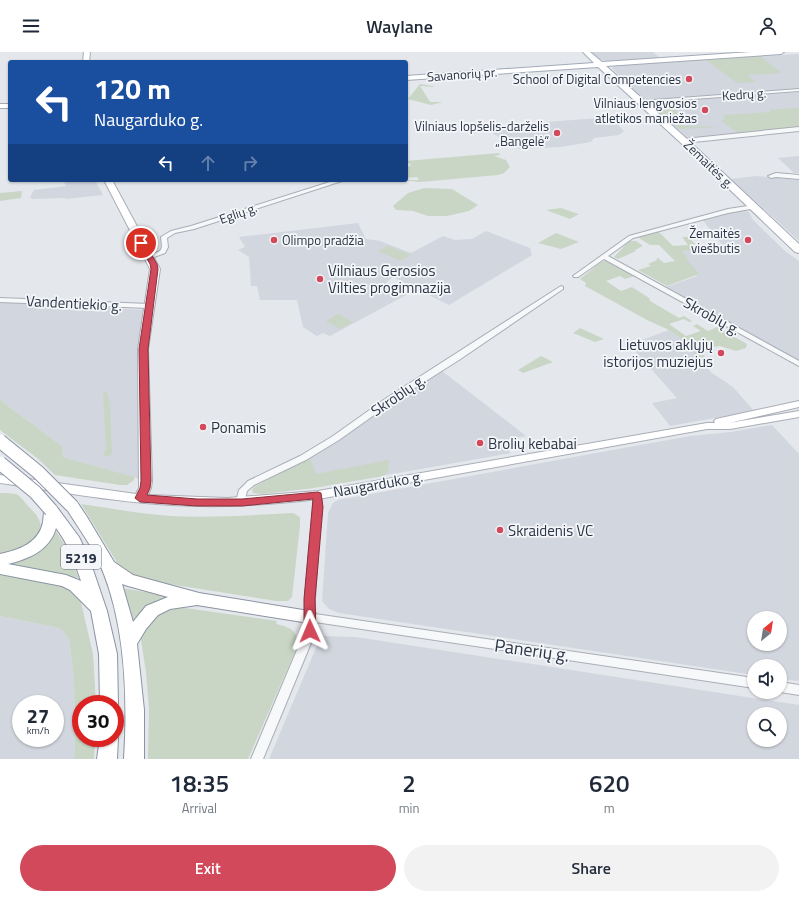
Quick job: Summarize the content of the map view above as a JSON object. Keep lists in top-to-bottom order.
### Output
{
  "streets": {
    "main road": [
      "Savanorių pr.",
      "Žemaitės g.",
      "Naugarduko g.",
      "5219"
    ],
    "street": [
      "Kedrų g.",
      "Eglių g.",
      "Vandentiekio g.",
      "Skroblų g.",
      "Panerių g."
    ]
  },
  "crossings": [
    ["Savanorių pr.", "Žemaitės g."],
    ["Kedrų g.", "Žemaitės g."],
    ["Skroblų g.", "Naugarduko g."]
  ],
  "places": [
    "School of Digital Competencies",
    "Vilniaus lengvosios atletikos maniežas",
    "Vilniaus lopšelis-darželis „Bangelė“",
    "Olimpo pradžia",
    "Žemaitės viešbutis",
    "Vilniaus Gerosios Vilties progimnazija",
    "Lietuvos aklųjų istorijos muziejus",
    "Ponamis",
    "Brolių kebabai",
    "Skraidenis VC"
  ],
  "north": "top right",
  "page": {
    "header": "Waylane",
    "turn": ["120 m", "Naugarduko g."],
    "speed": "27 km/h",
    "limit": "30",
    "eta": [
      "18:35",
      "Arrival",
      "2",
      "min",
      "620",
      "m"
    ],
    "buttons": ["Exit", "Share"]
  }
}
